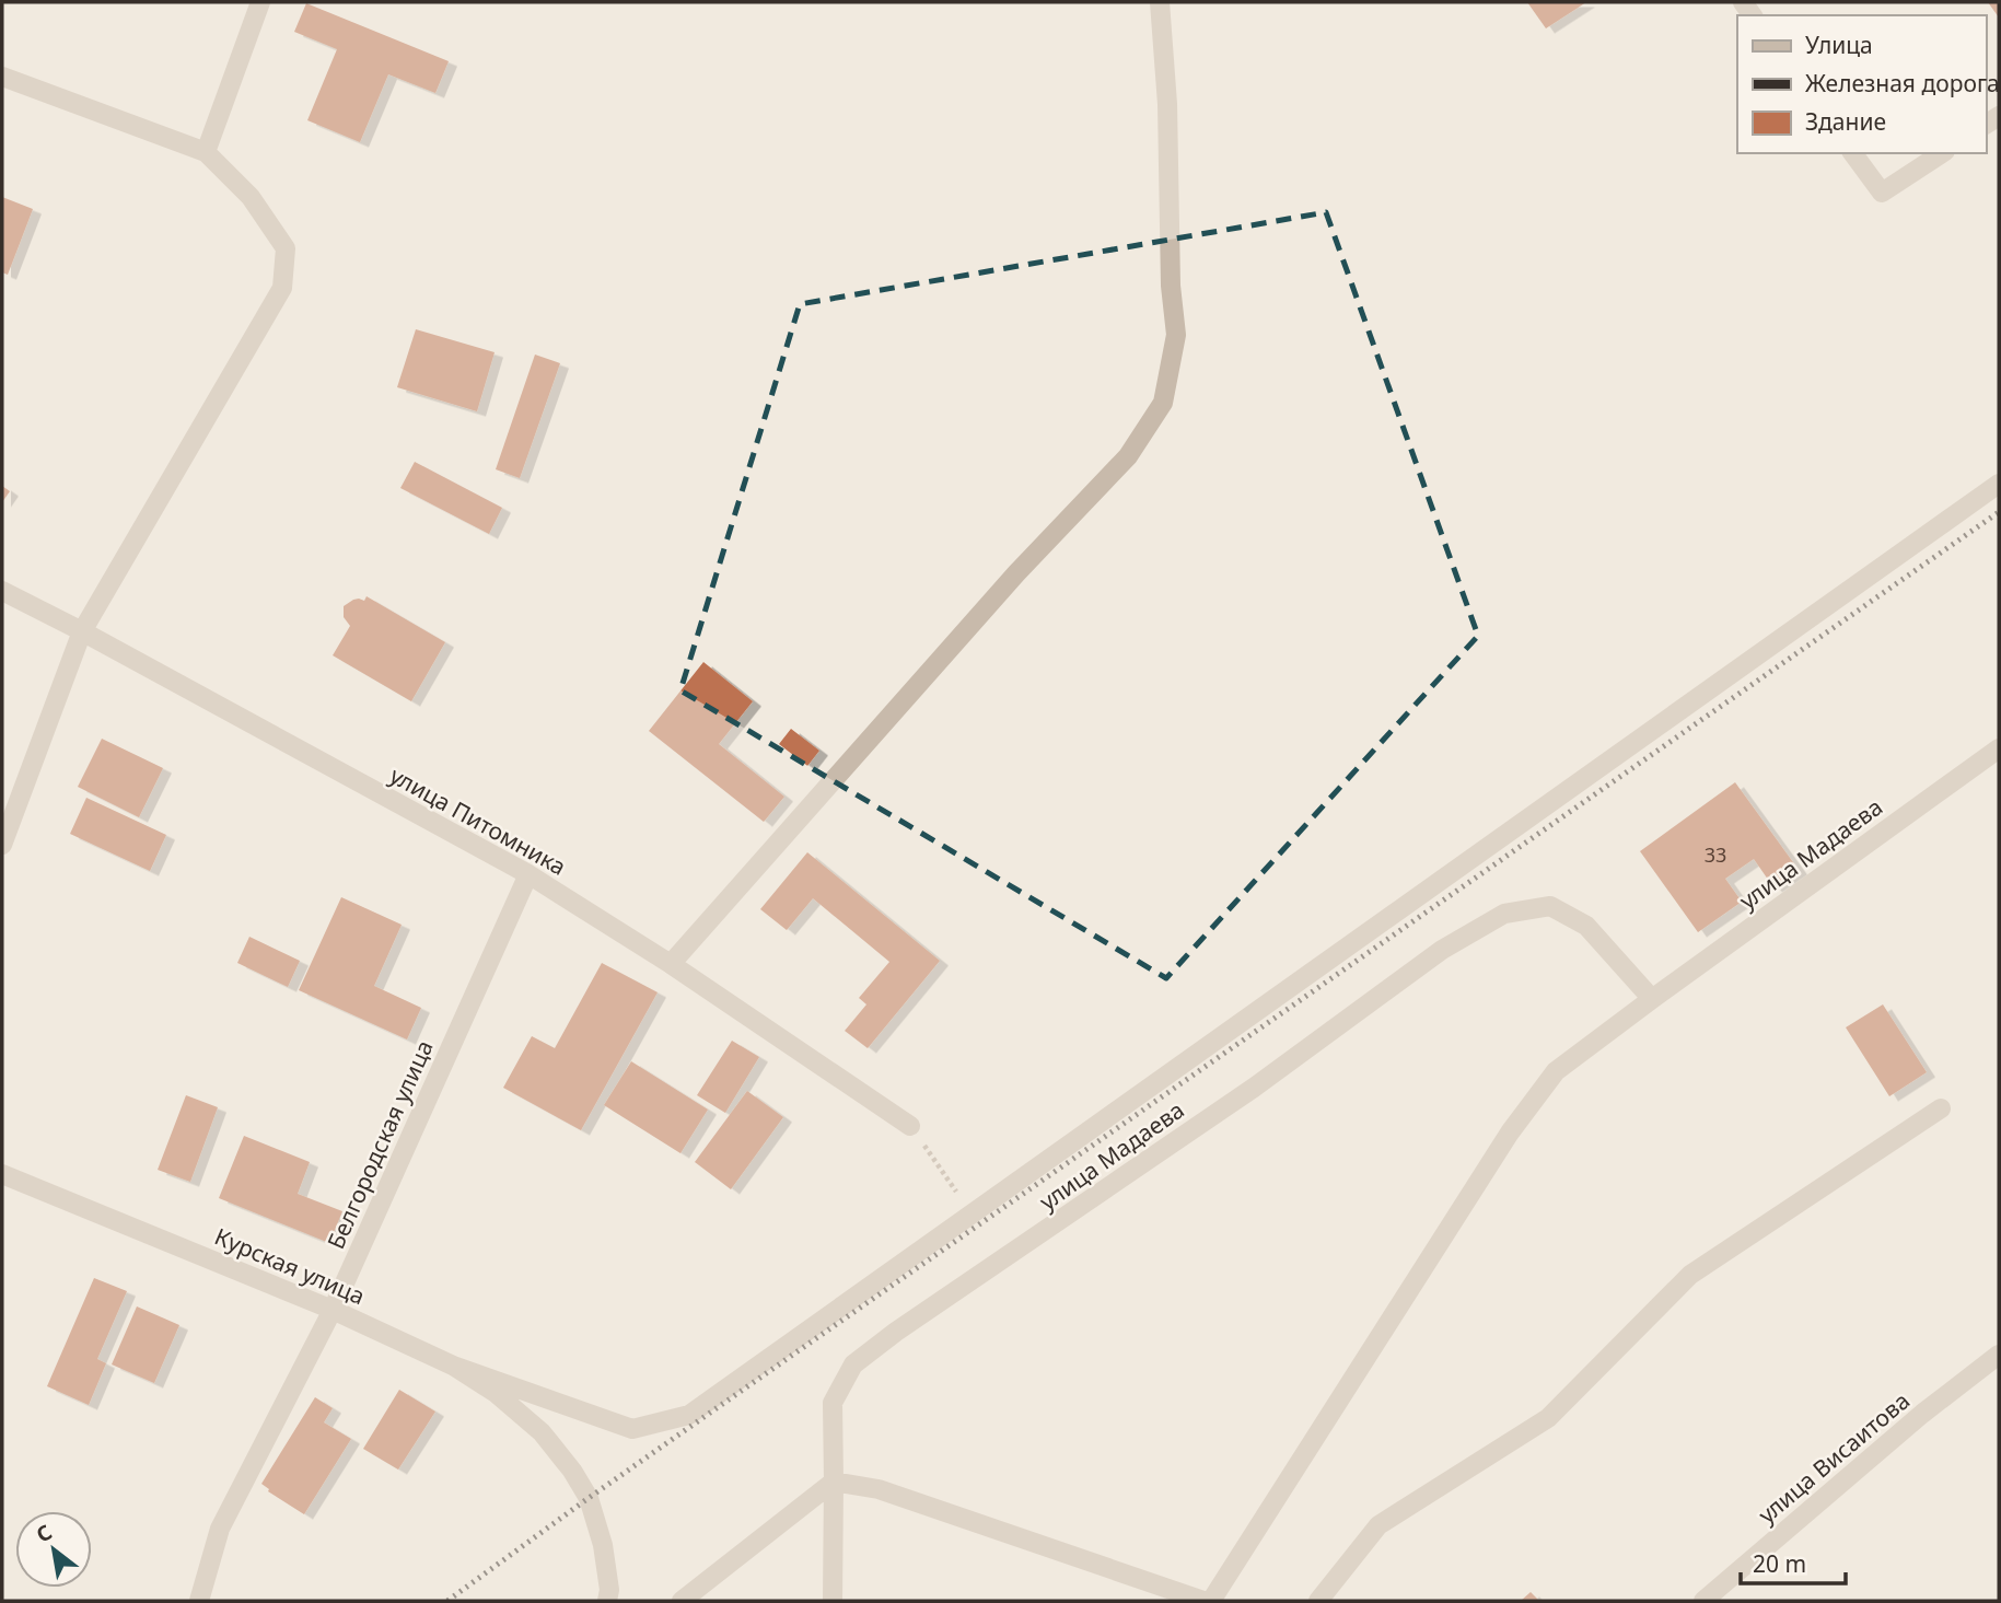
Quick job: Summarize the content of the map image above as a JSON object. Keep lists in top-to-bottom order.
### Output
{
  "streets": {
    "street": [
      "улица Питомника",
      "улица Мадаева",
      "Белгородская улица",
      "Курская улица",
      "улица Висаитова"
    ]
  },
  "crossings": [
    ["улица Питомника", "Белгородская улица"],
    ["Белгородская улица", "Курская улица"]
  ],
  "house_numbers": ["33"],
  "legend": ["Улица", "Железная дорога", "Здание"],
  "scale_bar": "20 m",
  "north": "top left"
}
